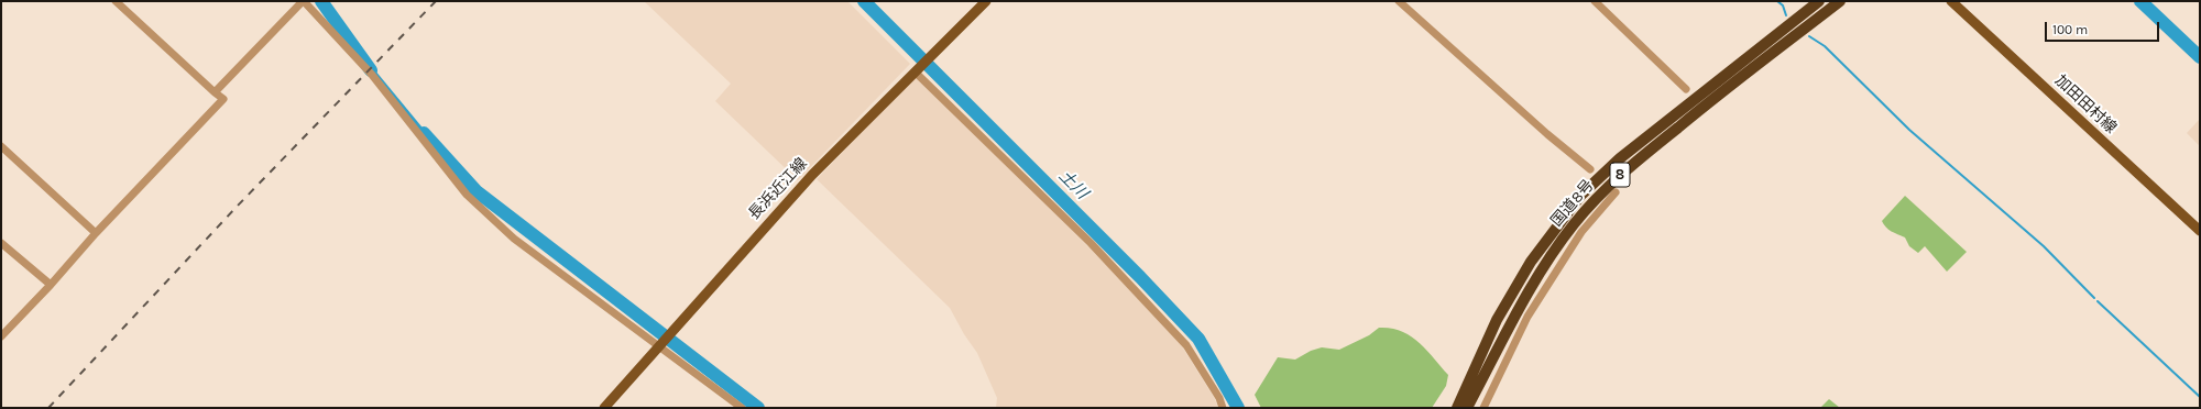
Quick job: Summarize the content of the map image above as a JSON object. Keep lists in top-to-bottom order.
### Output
{
  "streets": {
    "highway": ["8", "国道8号"],
    "main road": ["加田田村線", "長浜近江線"]
  },
  "water": ["土川"],
  "scale_bar": "100 m"
}
